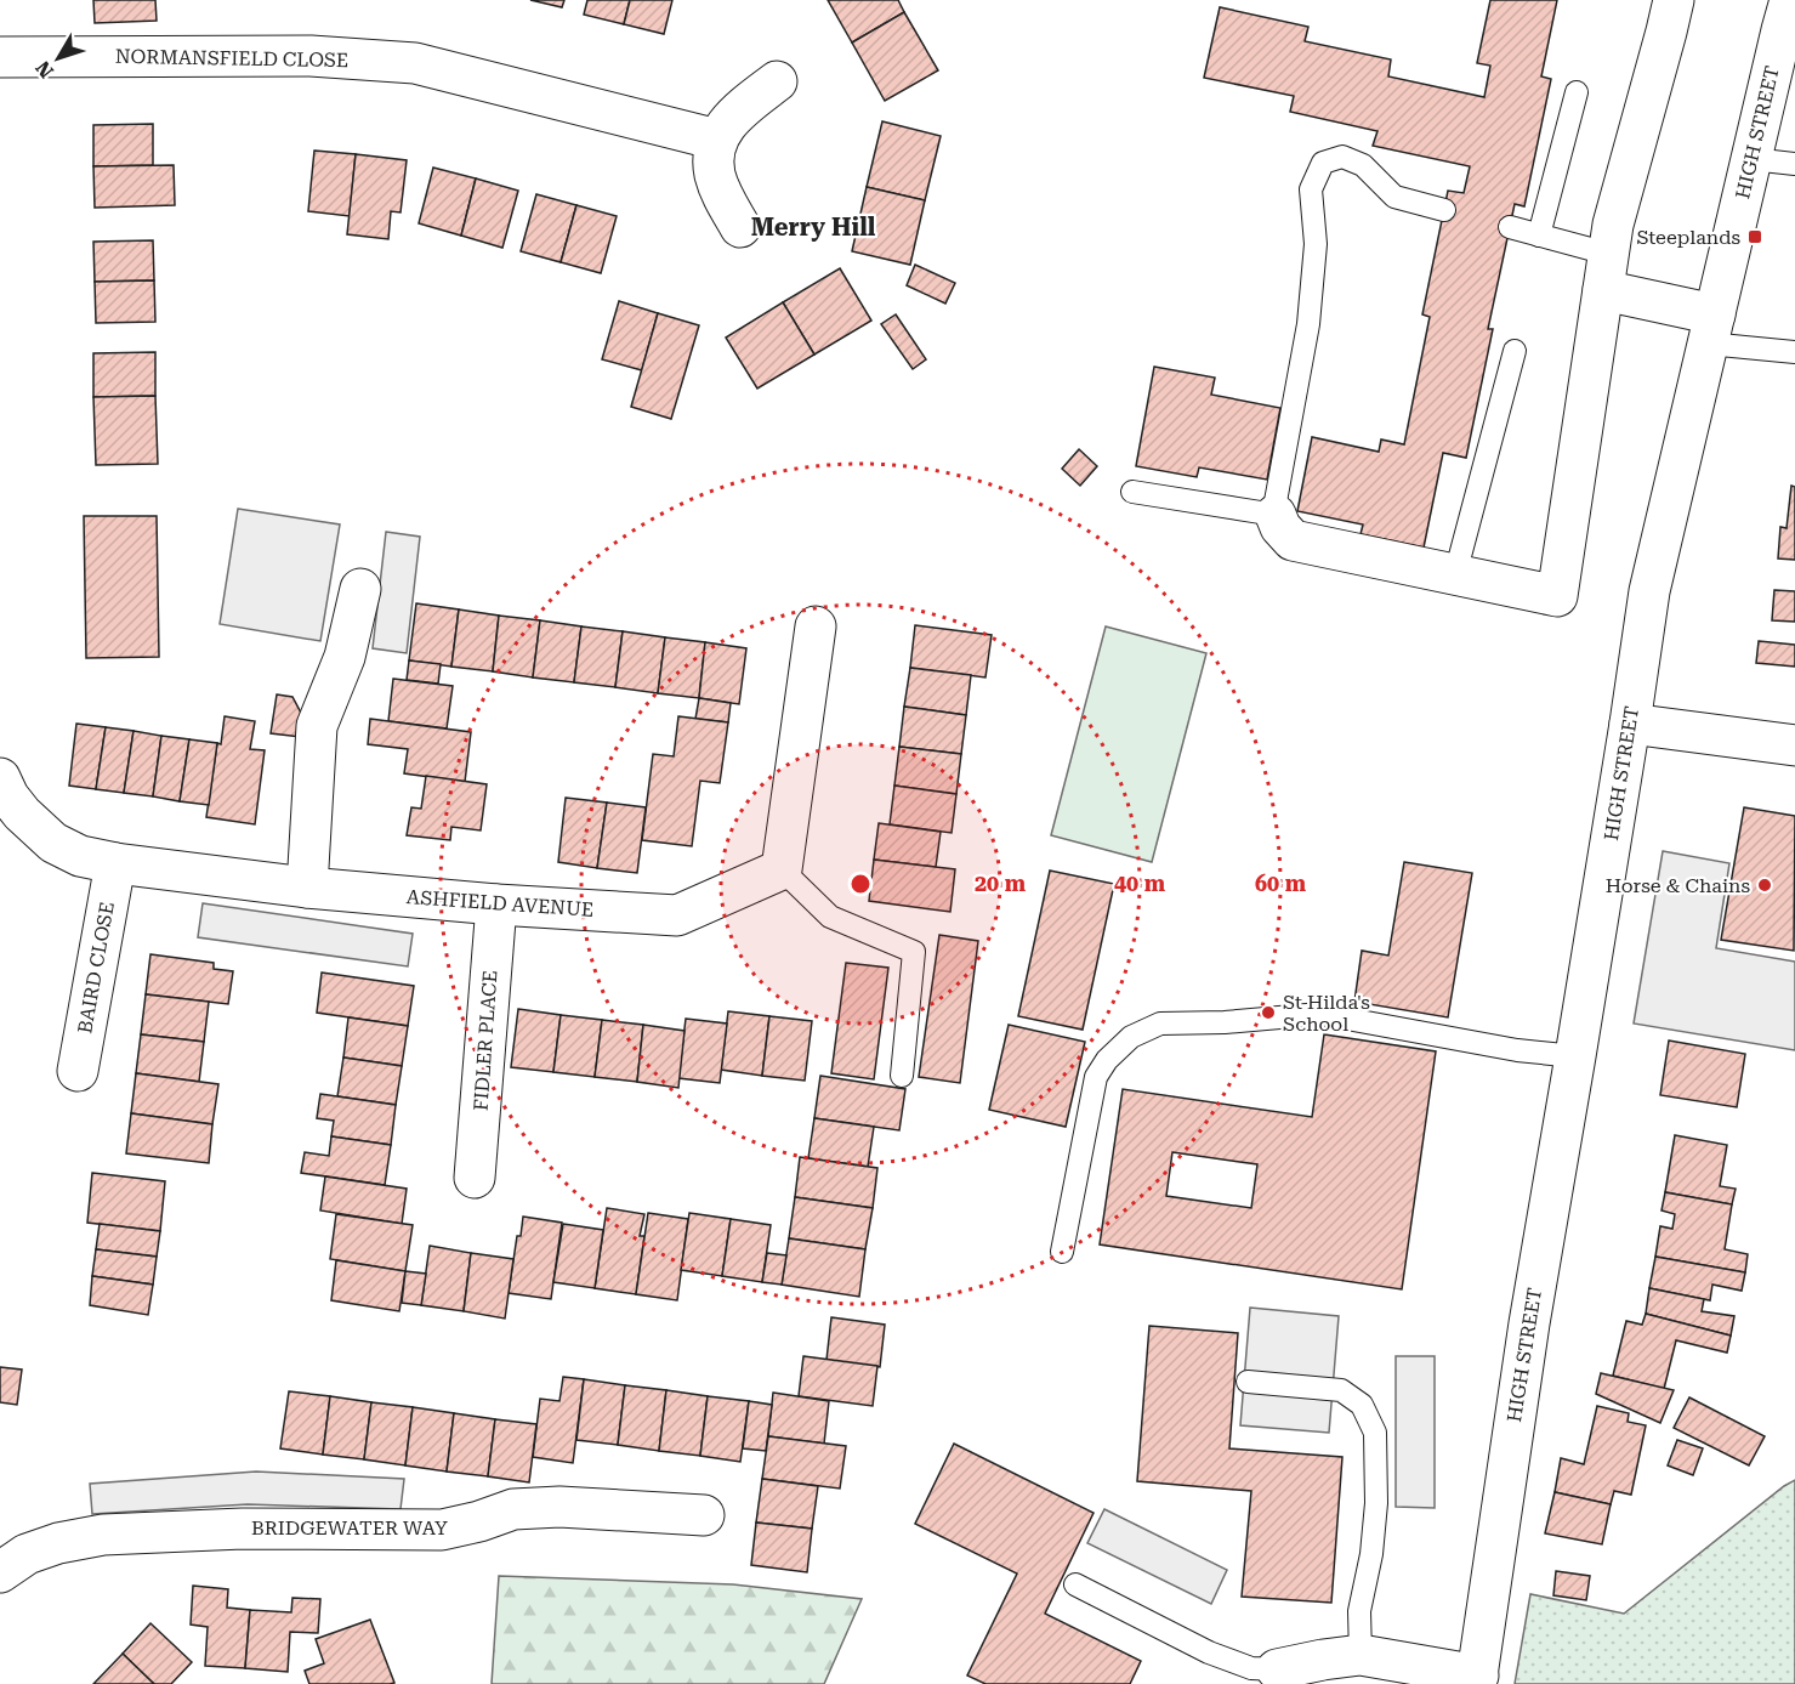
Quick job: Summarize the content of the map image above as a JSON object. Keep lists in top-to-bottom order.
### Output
{
  "streets": {
    "street": [
      "NORMANSFIELD CLOSE",
      "HIGH STREET",
      "ASHFIELD AVENUE",
      "BAIRD CLOSE",
      "FIDLER PLACE",
      "BRIDGEWATER WAY"
    ]
  },
  "crossings": [
    ["ASHFIELD AVENUE", "BAIRD CLOSE"],
    ["ASHFIELD AVENUE", "FIDLER PLACE"]
  ],
  "districts": ["Merry Hill"],
  "places": {
    "transit": ["Steeplands"],
    "other": ["Horse & Chains", "St Hilda's School"]
  },
  "north": "bottom left",
  "rings": ["20 m", "40 m", "60 m"]
}
